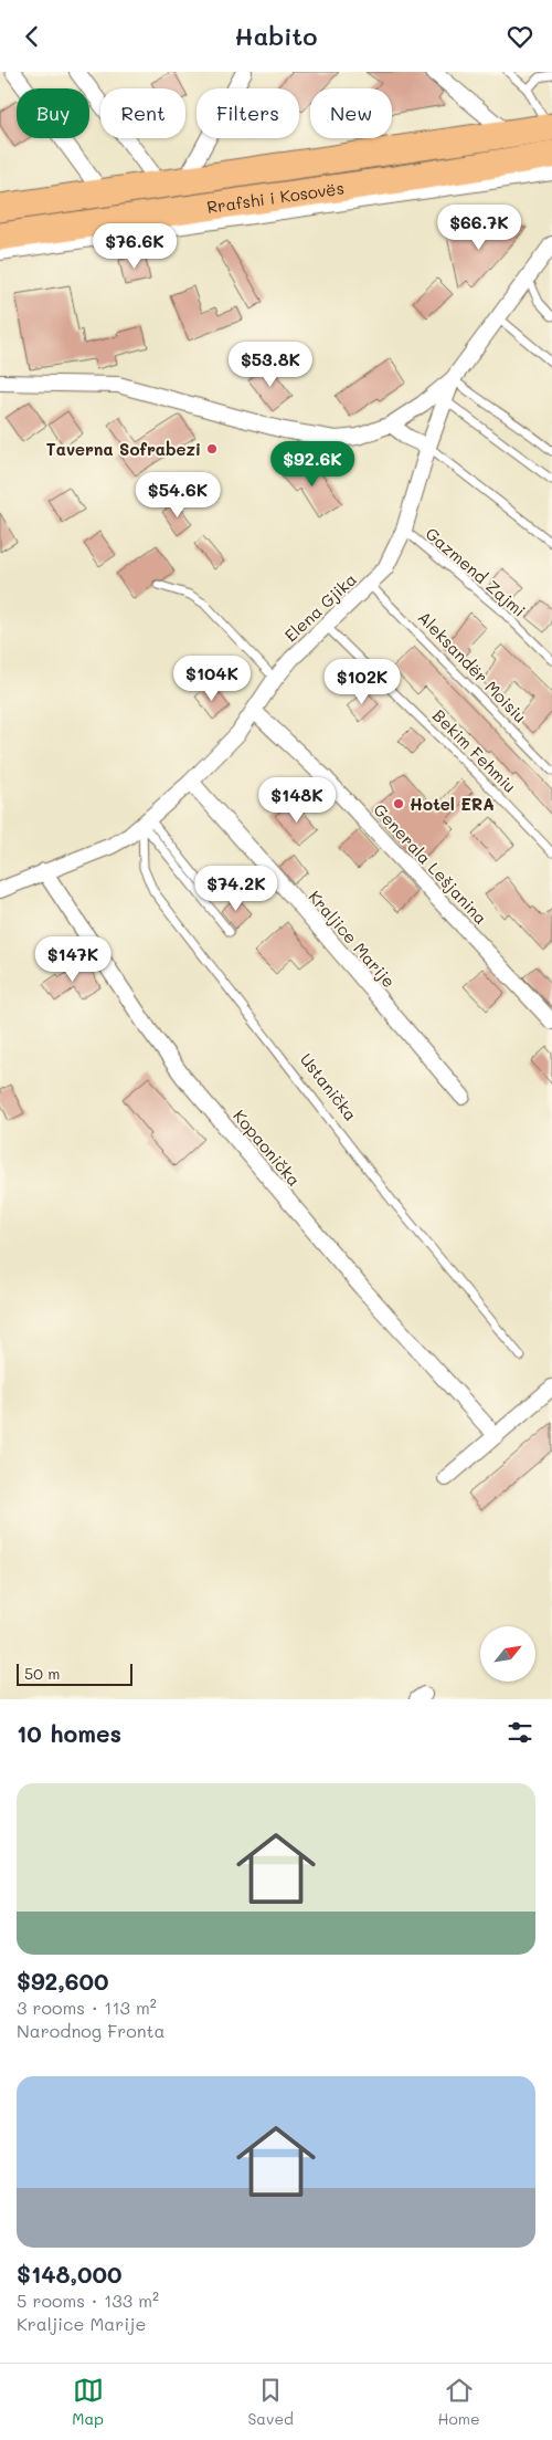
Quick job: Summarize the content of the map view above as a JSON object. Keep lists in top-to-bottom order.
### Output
{
  "streets": {
    "highway": ["Rrafshi i Kosovës"],
    "street": [
      "Elena Gjika",
      "Generala Lešjanina",
      "Kraljice Marije",
      "Kopaonička"
    ],
    "lane": [
      "Gazmend Zajmi",
      "Aleksandër Moisiu",
      "Bekim Fehmiu",
      "Ustanička"
    ]
  },
  "crossings": [
    ["Gazmend Zajmi", "Elena Gjika"],
    ["Elena Gjika", "Aleksandër Moisiu"],
    ["Elena Gjika", "Bekim Fehmiu"]
  ],
  "places": ["Taverna Sofrabezi", "Hotel ERA"],
  "scale_bar": "50 m",
  "north": "top right",
  "page": {
    "header": "Habito",
    "chip": [
      "Buy",
      "Rent",
      "Filters",
      "New"
    ],
    "price": [
      "$66.7K",
      "$76.6K",
      "$53.8K",
      "$92.6K",
      "$54.6K",
      "$104K",
      "$102K",
      "$148K",
      "$74.2K",
      "$147K"
    ],
    "scale": "50 m",
    "heading": "10 homes",
    "list": [
      {
        "name": "$92,600",
        "note": "3 rooms · 113 m² · Narodnog Fronta"
      },
      {
        "name": "$148,000",
        "note": "5 rooms · 133 m² · Kraljice Marije"
      }
    ],
    "tabs": ["Map", "Saved", "Home"]
  }
}
